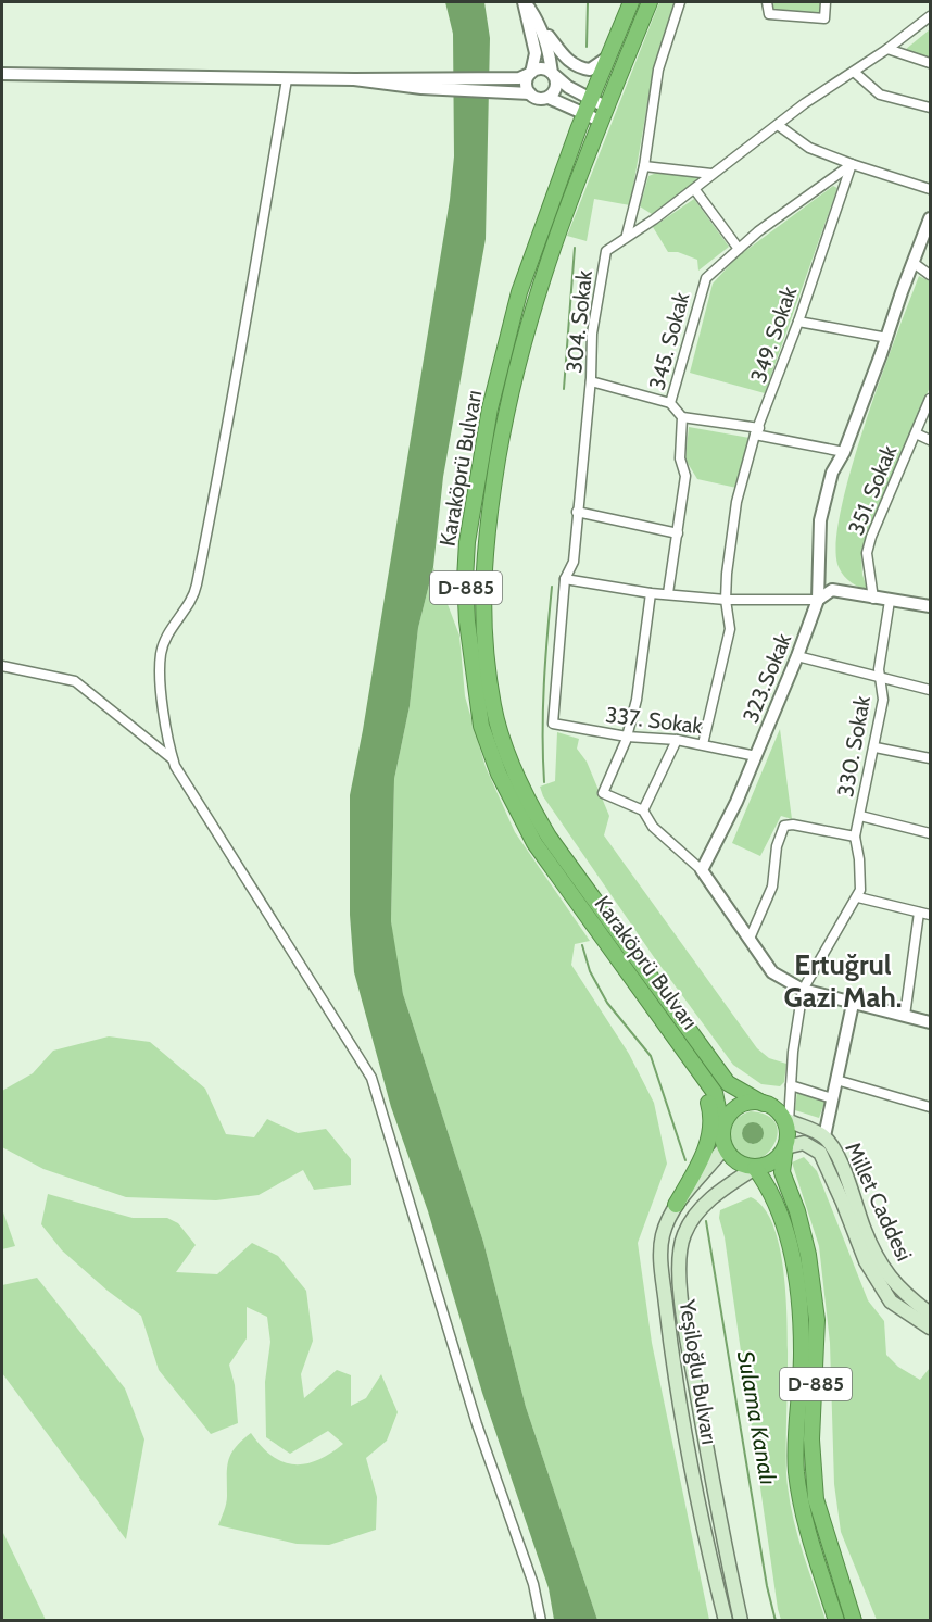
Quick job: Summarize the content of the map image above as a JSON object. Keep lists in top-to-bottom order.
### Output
{
  "streets": {
    "highway": ["Karaköprü Bulvarı", "D-885"],
    "main road": ["Millet Caddesi", "Yeşiloğlu Bulvarı"],
    "street": [
      "304. Sokak",
      "349. Sokak",
      "345. Sokak",
      "351. Sokak",
      "323.Sokak",
      "337. Sokak",
      "330. Sokak"
    ]
  },
  "crossings": [
    ["304. Sokak", "337. Sokak"],
    ["349. Sokak", "345. Sokak"],
    ["349. Sokak", "337. Sokak"],
    ["Karaköprü Bulvarı", "D-885"],
    ["Karaköprü Bulvarı", "Millet Caddesi"],
    ["Karaköprü Bulvarı", "Yeşiloğlu Bulvarı"],
    ["D-885", "Millet Caddesi"],
    ["D-885", "Yeşiloğlu Bulvarı"],
    ["323.Sokak", "337. Sokak"],
    ["Millet Caddesi", "Yeşiloğlu Bulvarı"]
  ],
  "districts": ["Ertuğrul Gazi Mah."],
  "water": ["Sulama Kanalı"]
}
